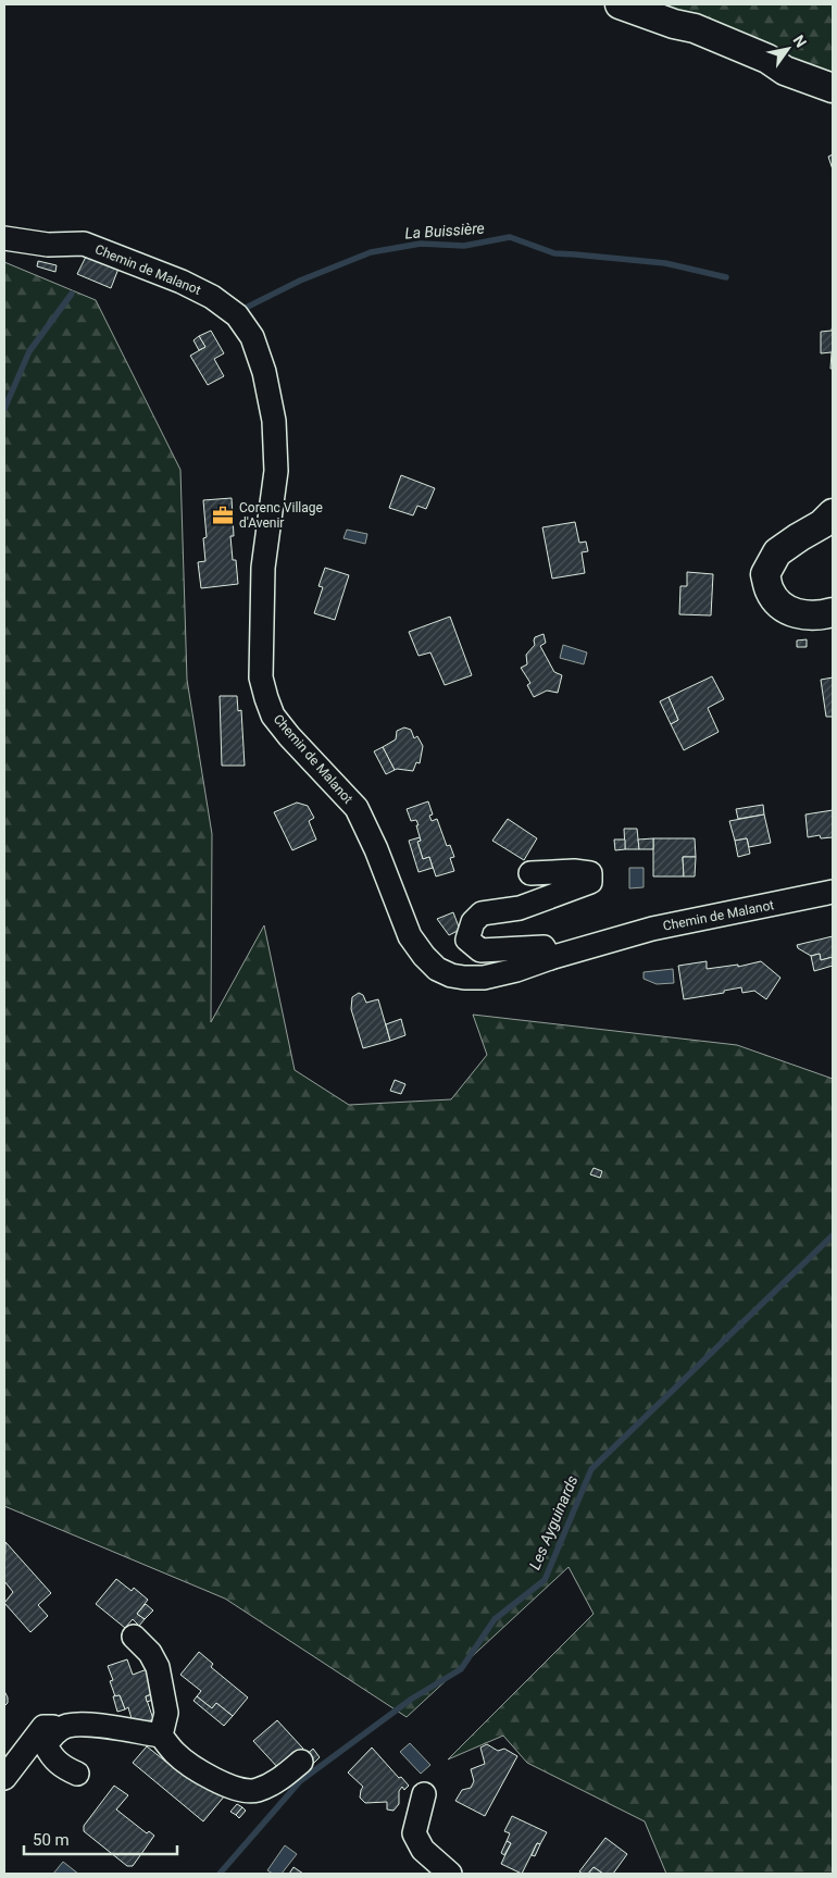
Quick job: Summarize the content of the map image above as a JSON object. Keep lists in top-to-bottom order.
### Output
{
  "streets": {
    "street": ["Chemin de Malanot"]
  },
  "water": ["La Buissière", "Les Ayguinards"],
  "places": {
    "office": ["Corenc Village d'Avenir"]
  },
  "scale_bar": "50 m",
  "north": "top right"
}
